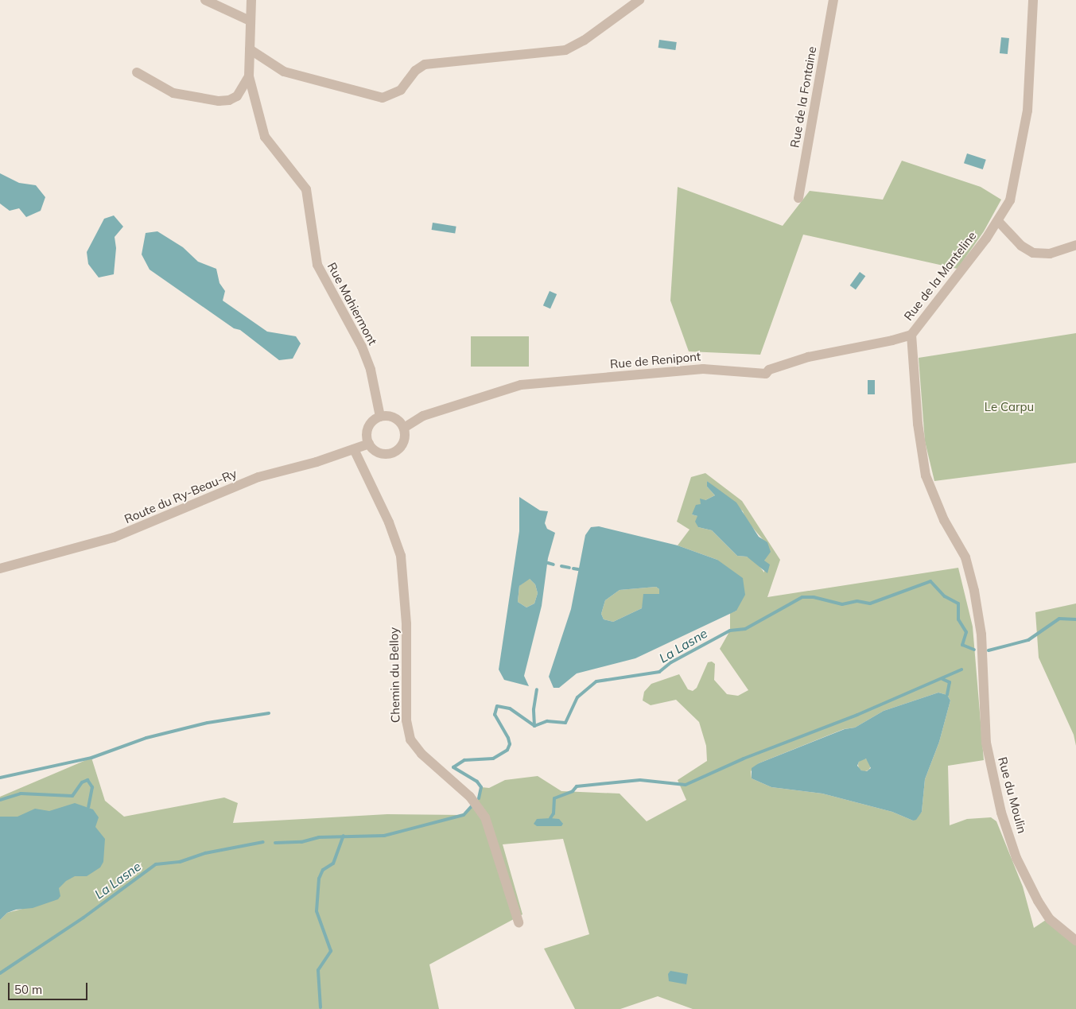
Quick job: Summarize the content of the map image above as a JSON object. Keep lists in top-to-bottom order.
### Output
{
  "streets": {
    "street": [
      "Rue de la Fontaine",
      "Rue de la Manteline",
      "Rue Mahiermont",
      "Rue de Renipont",
      "Route du Ry-Beau-Ry",
      "Chemin du Belloy",
      "Rue du Moulin"
    ]
  },
  "crossings": [
    ["Rue de la Manteline", "Rue de Renipont"],
    ["Rue de la Manteline", "Rue du Moulin"],
    ["Rue Mahiermont", "Rue de Renipont"],
    ["Rue Mahiermont", "Route du Ry-Beau-Ry"],
    ["Rue de Renipont", "Route du Ry-Beau-Ry"],
    ["Route du Ry-Beau-Ry", "Chemin du Belloy"]
  ],
  "water": ["La Lasne"],
  "parks": ["Le Carpu"],
  "scale_bar": "50 m"
}
